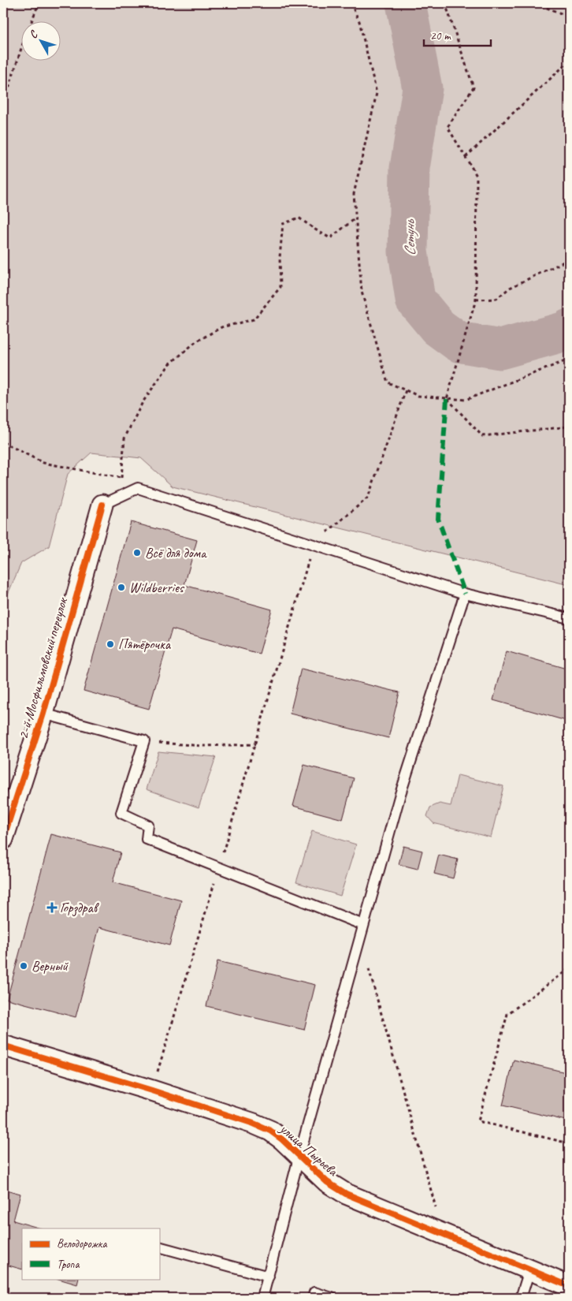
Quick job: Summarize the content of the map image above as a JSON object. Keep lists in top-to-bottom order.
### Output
{
  "streets": {
    "street": ["2-й Мосфильмовский переулок", "улица Пырьева"]
  },
  "water": ["Сетунь"],
  "places": {
    "other": [
      "Всё для дома",
      "Wildberries",
      "Пятёрочка",
      "Верный"
    ],
    "health": ["Горздрав"]
  },
  "legend": ["Велодорожка", "Тропа"],
  "scale_bar": "20 m",
  "north": "top left"
}
